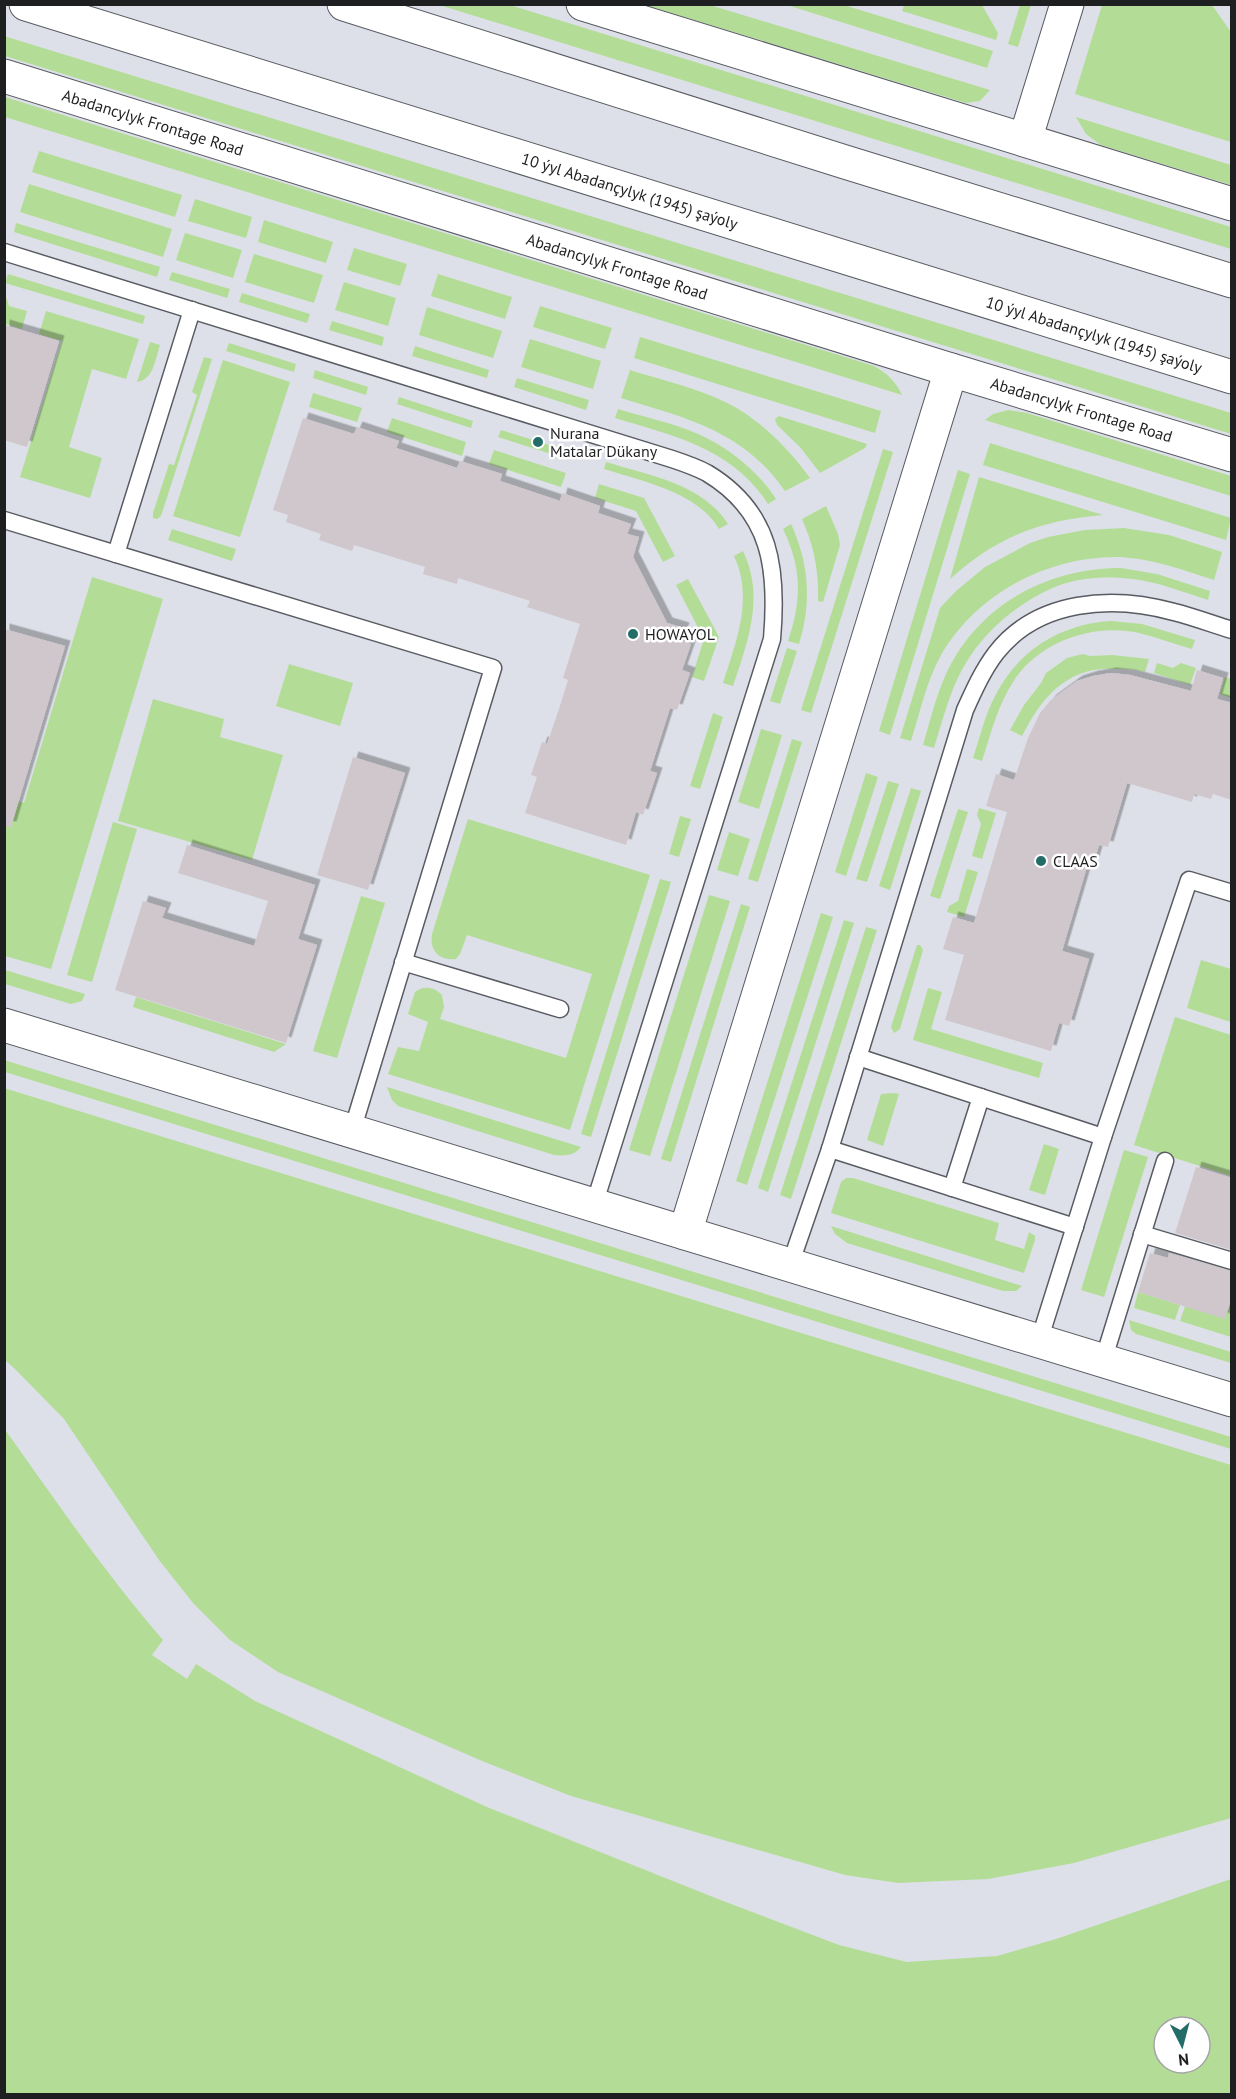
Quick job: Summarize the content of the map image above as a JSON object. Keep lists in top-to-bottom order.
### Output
{
  "streets": {
    "street": ["Abadancylyk Frontage Road", "10 ýyl Abadançylyk (1945) şaýoly"]
  },
  "places": ["Nurana Matalar Dükany", "HOWAYOL", "CLAAS"],
  "north": "bottom"
}
